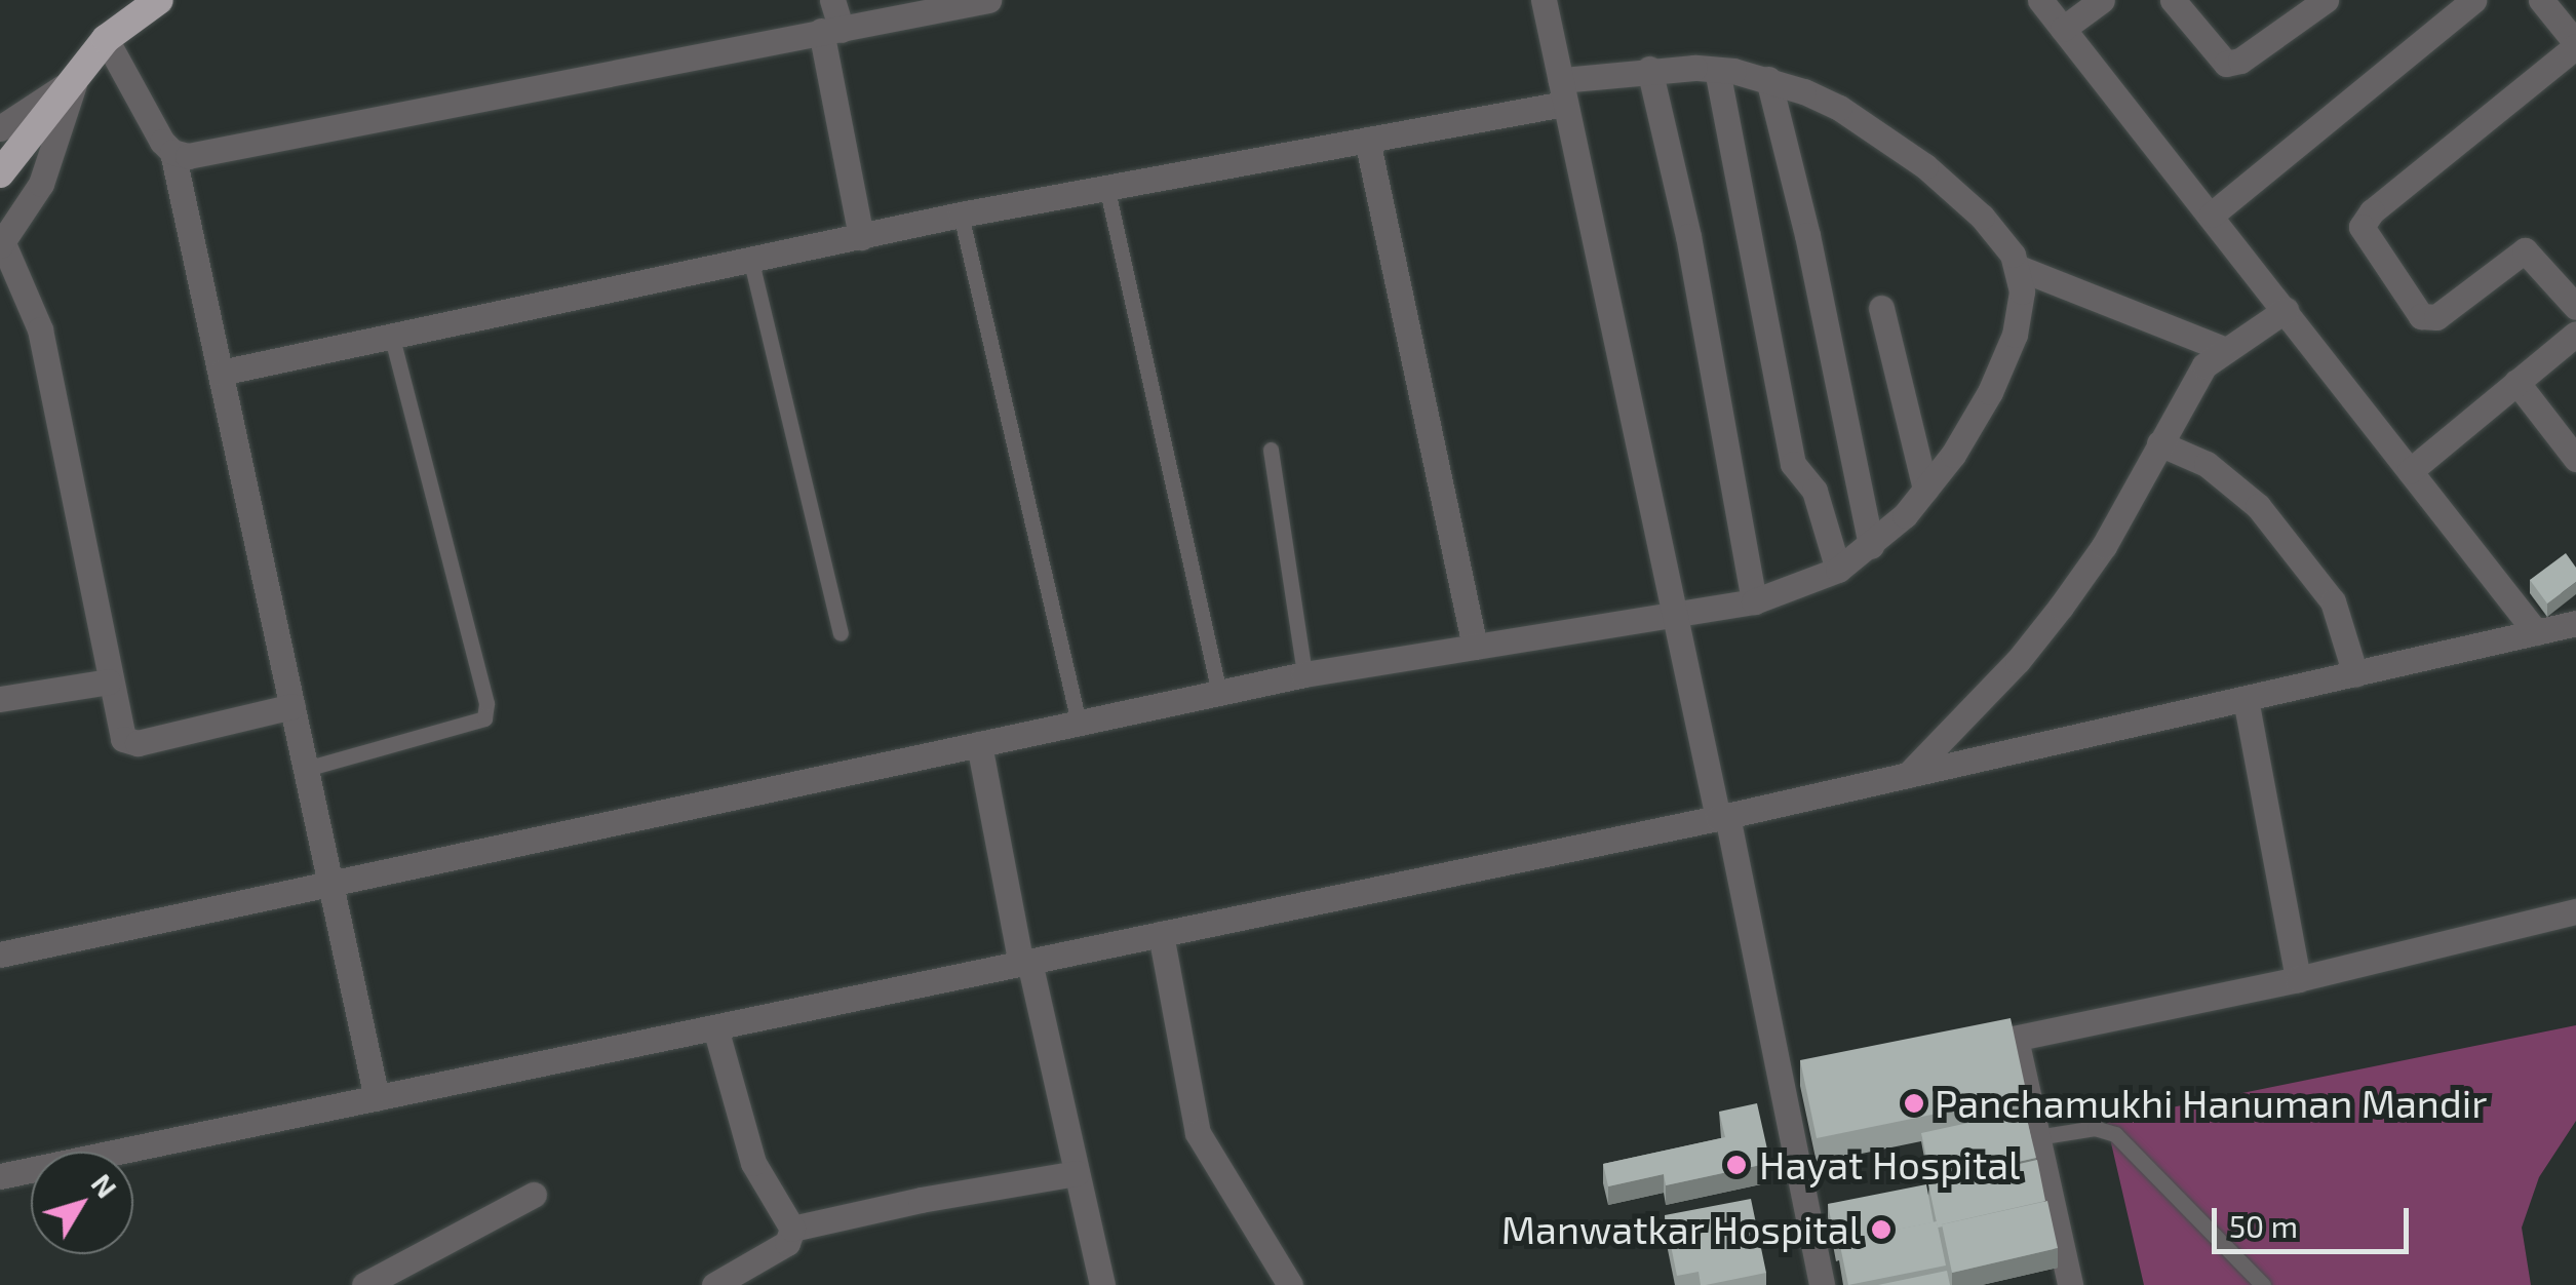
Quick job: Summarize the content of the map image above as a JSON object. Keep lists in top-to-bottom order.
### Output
{
  "places": ["Panchamukhi Hanuman Mandir", "Hayat Hospital", "Manwatkar Hospital"],
  "scale_bar": "50 m",
  "north": "top right"
}
